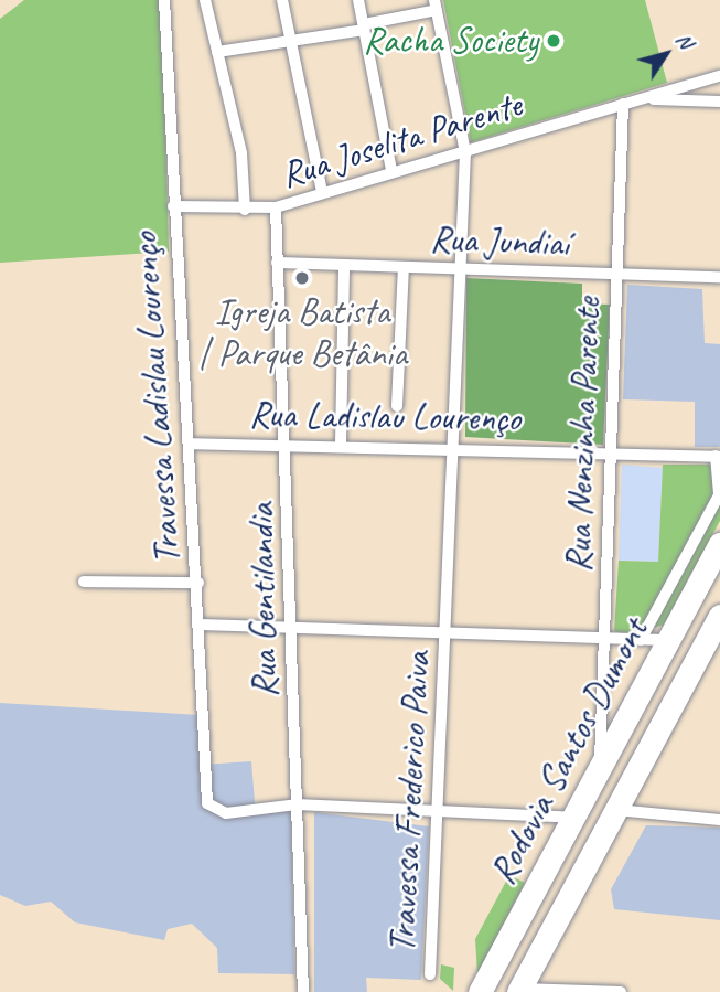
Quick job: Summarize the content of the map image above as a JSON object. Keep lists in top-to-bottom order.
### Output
{
  "streets": {
    "highway": ["Rodovia Santos Dumont"],
    "street": [
      "Rua Joselita Parente",
      "Rua Jundiaí",
      "Travessa Ladislau Lourenço",
      "Rua Ladislau Lourenço",
      "Rua Nenzinha Parente",
      "Rua Gentilandia",
      "Travessa Frederico Paiva"
    ]
  },
  "crossings": [
    ["Rua Joselita Parente", "Travessa Ladislau Lourenço"],
    ["Rua Joselita Parente", "Rua Nenzinha Parente"],
    ["Rua Joselita Parente", "Rua Gentilandia"],
    ["Rua Joselita Parente", "Travessa Frederico Paiva"],
    ["Rua Jundiaí", "Rua Nenzinha Parente"],
    ["Rua Jundiaí", "Rua Gentilandia"],
    ["Rua Jundiaí", "Travessa Frederico Paiva"],
    ["Travessa Ladislau Lourenço", "Rua Ladislau Lourenço"],
    ["Travessa Ladislau Lourenço", "Rua Gentilandia"],
    ["Rua Ladislau Lourenço", "Rua Nenzinha Parente"],
    ["Rua Ladislau Lourenço", "Rua Gentilandia"],
    ["Rua Ladislau Lourenço", "Travessa Frederico Paiva"],
    ["Rua Nenzinha Parente", "Rodovia Santos Dumont"]
  ],
  "places": ["Racha Society", "Igreja Batista | Parque Betânia"],
  "north": "top right"
}
